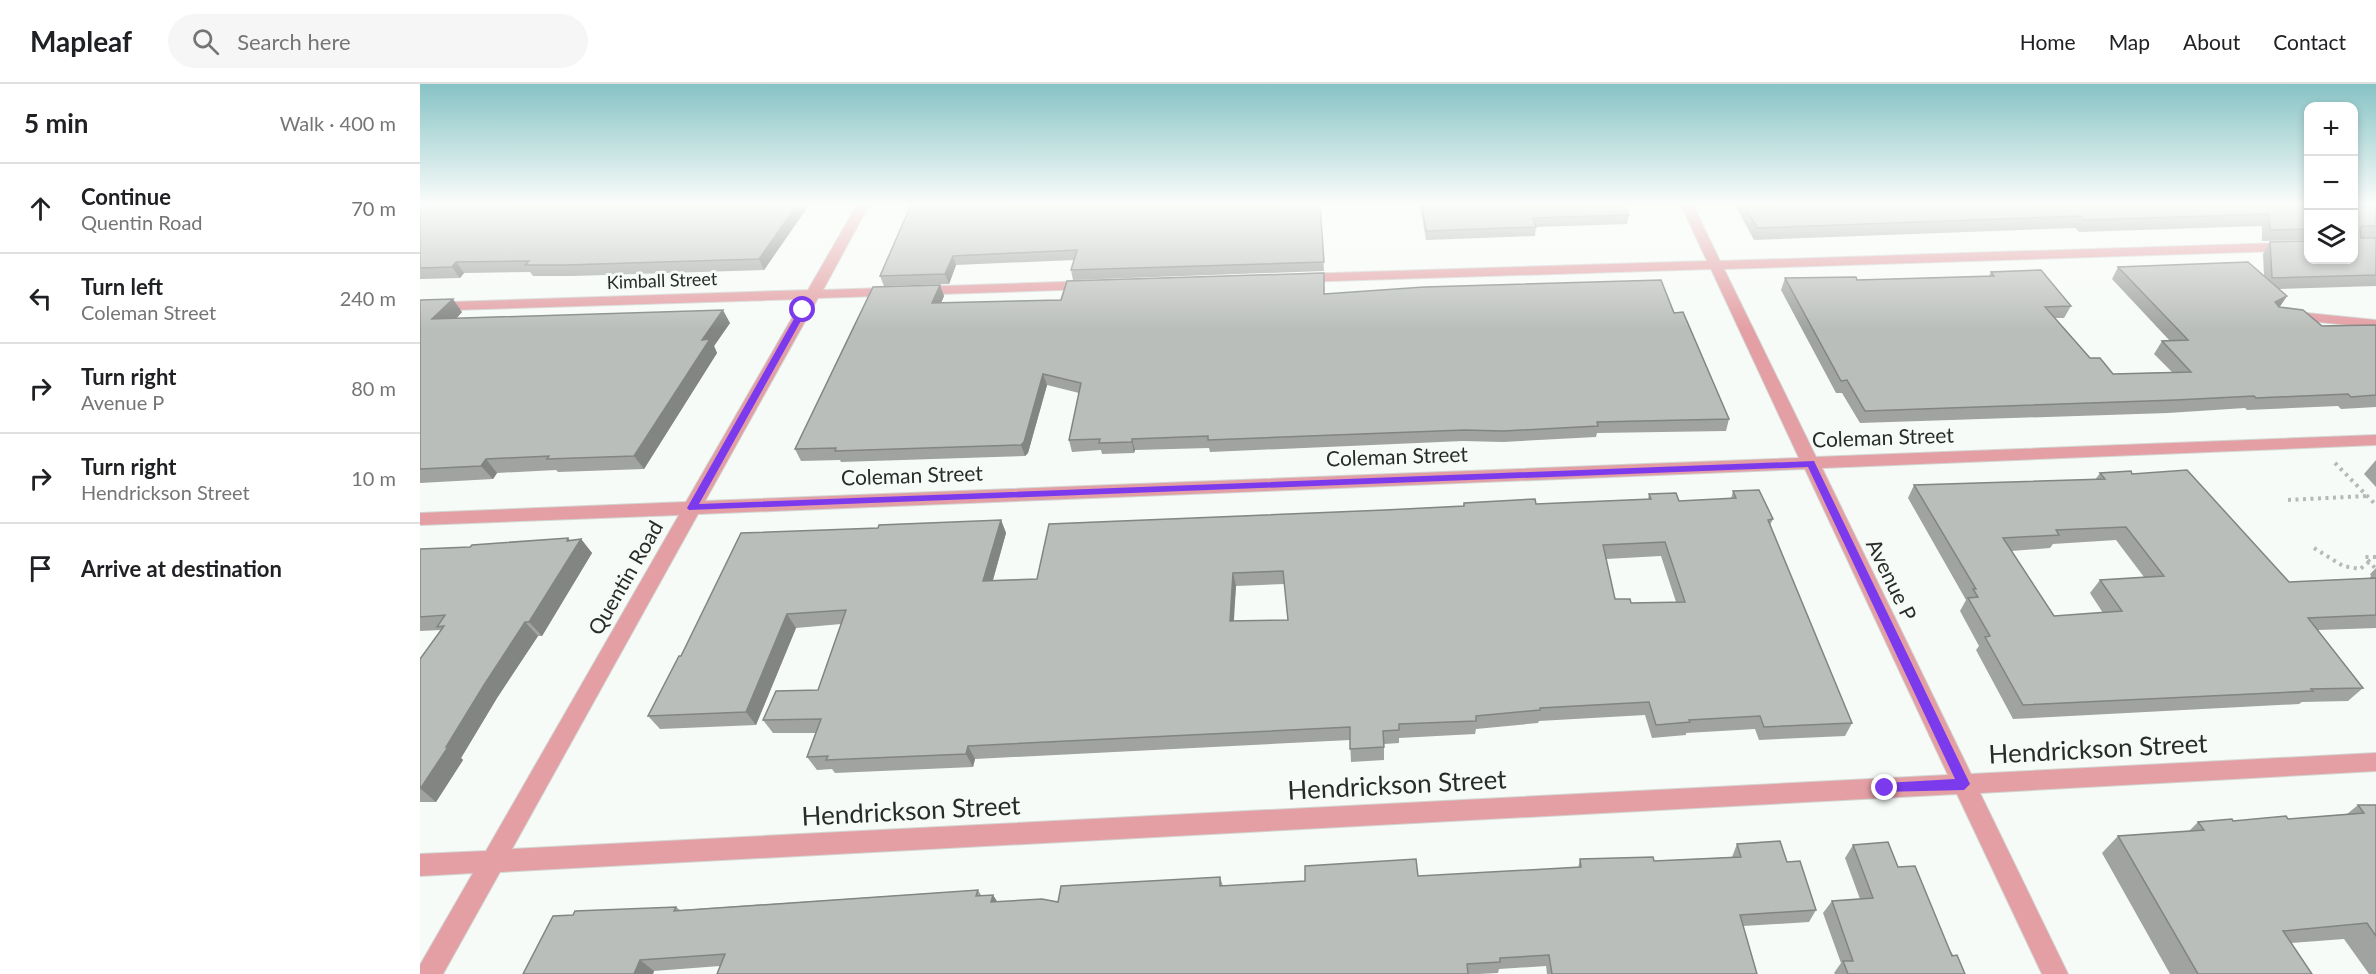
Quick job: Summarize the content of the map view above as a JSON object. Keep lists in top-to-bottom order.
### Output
{
  "streets": {
    "street": [
      "Kimball Street",
      "Coleman Street",
      "Quentin Road",
      "Avenue P",
      "Hendrickson Street"
    ]
  },
  "crossings": [
    ["Kimball Street", "Quentin Road"],
    ["Coleman Street", "Quentin Road"],
    ["Coleman Street", "Avenue P"],
    ["Quentin Road", "Hendrickson Street"],
    ["Avenue P", "Hendrickson Street"]
  ],
  "page": {
    "header": "Mapleaf",
    "search": "Search here",
    "nav": [
      "Home",
      "Map",
      "About",
      "Contact"
    ],
    "heading": ["5 min", "Walk · 400 m"],
    "map_buttons": ["+", "−"],
    "list": [
      ["Continue", "Quentin Road", "70 m"],
      ["Turn left", "Coleman Street", "240 m"],
      ["Turn right", "Avenue P", "80 m"],
      ["Turn right", "Hendrickson Street", "10 m"],
      "Arrive at destination"
    ]
  }
}
